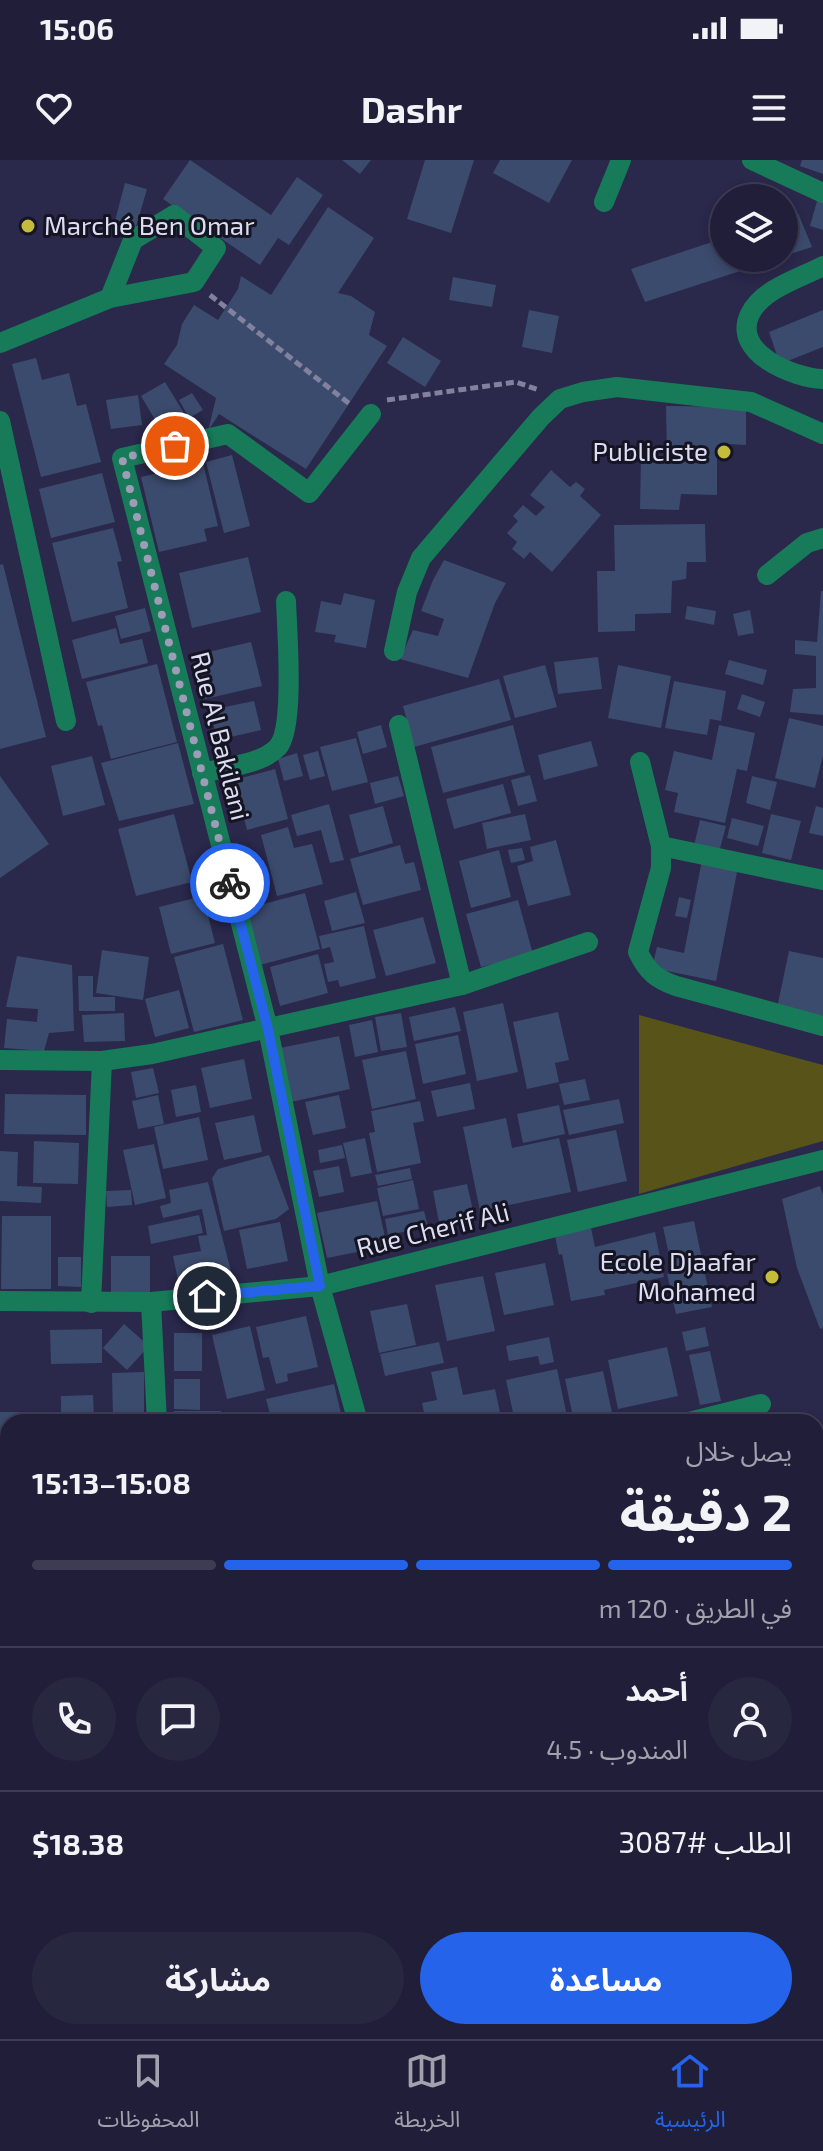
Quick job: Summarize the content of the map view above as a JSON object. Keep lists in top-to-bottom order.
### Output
{
  "streets": {
    "street": ["Rue Al Bakilani", "Rue Cherif Ali"]
  },
  "crossings": [
    ["Rue Al Bakilani", "Rue Cherif Ali"]
  ],
  "places": ["Marché Ben Omar", "Publiciste", "Ecole Djaafar Mohamed"],
  "page": {
    "status": "15:06",
    "header": "Dashr",
    "heading": ["2 دقيقة", "يصل خلال", "15:08–15:13"],
    "panel": [
      "أحمد",
      "المندوب · 4.5",
      "الطلب #3087",
      "$18.38"
    ],
    "bar": "في الطريق · 120 m",
    "buttons": ["مساعدة", "مشاركة"],
    "tabs": ["الرئيسية", "الخريطة", "المحفوظات"]
  }
}
